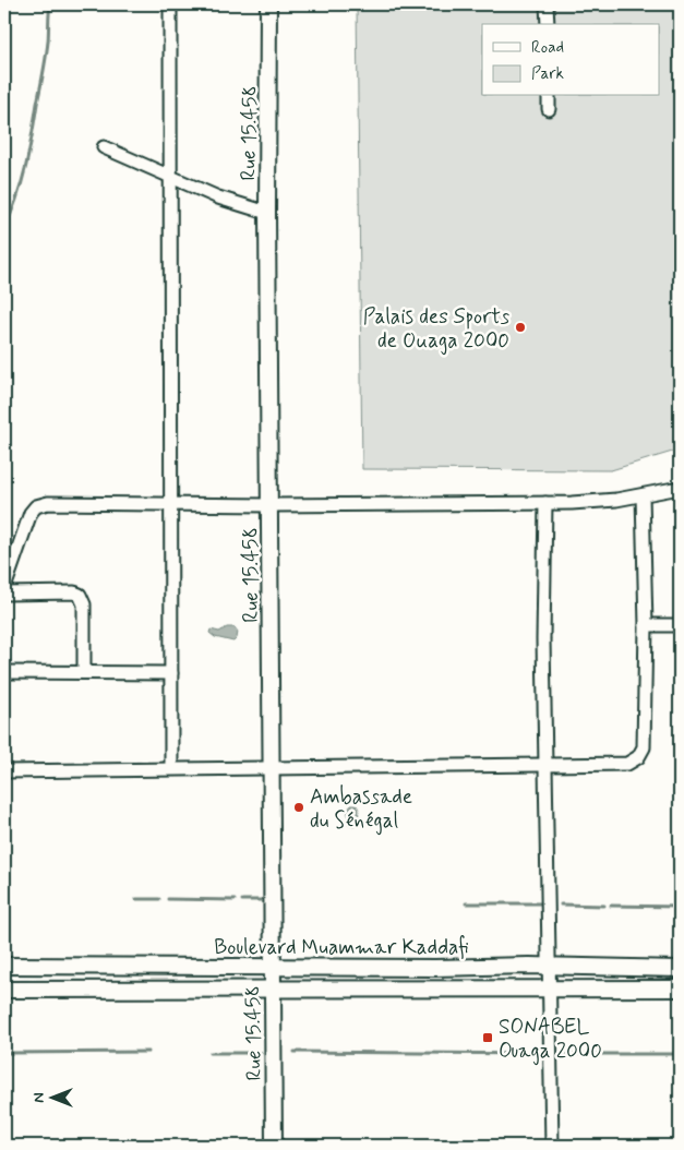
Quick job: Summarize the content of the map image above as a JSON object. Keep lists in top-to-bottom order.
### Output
{
  "streets": {
    "main road": ["Rue 15.458", "Boulevard Muammar Kaddafi"]
  },
  "crossings": [
    ["Rue 15.458", "Boulevard Muammar Kaddafi"]
  ],
  "places": {
    "other": ["Palais des Sports de Ouaga 2000", "Ambassade du Sénégal"],
    "transit": ["SONABEL Ouaga 2000"]
  },
  "legend": ["Road", "Park"],
  "north": "left"
}
